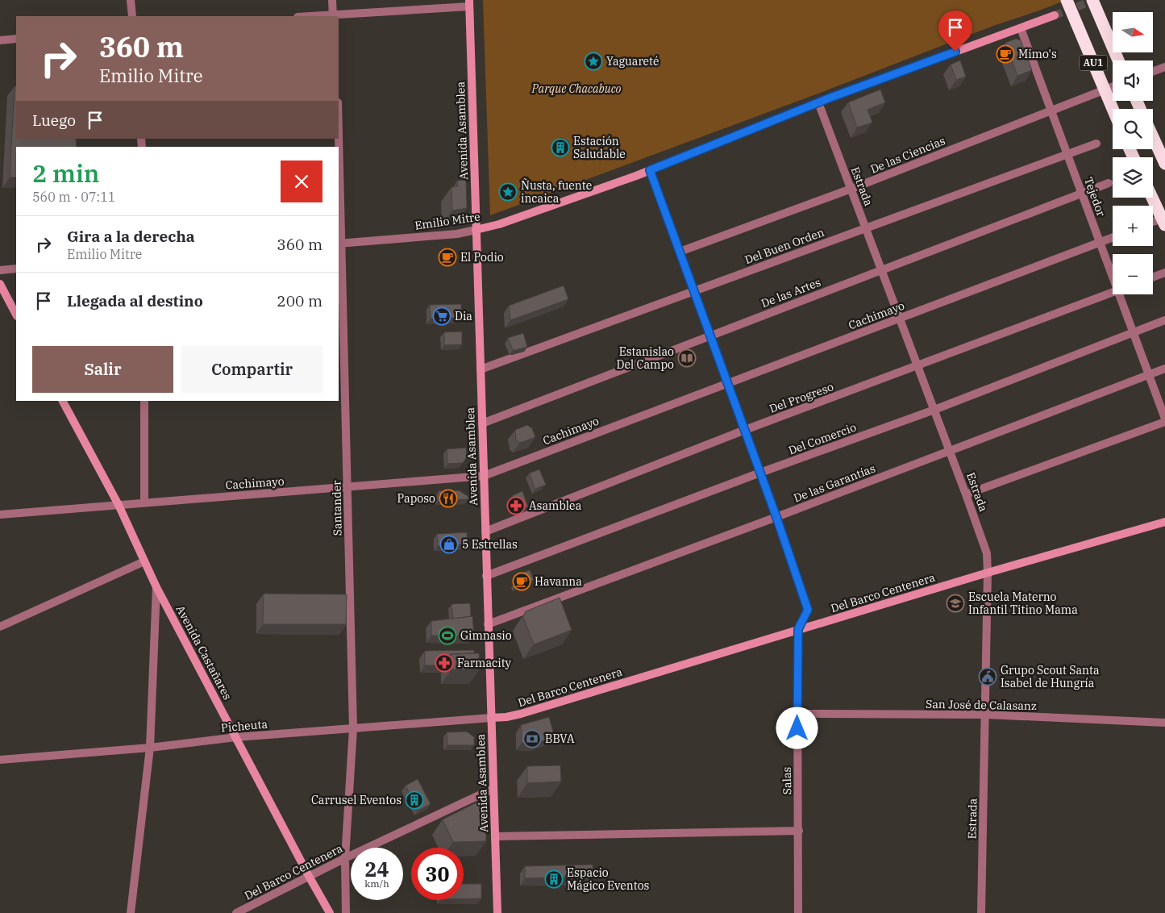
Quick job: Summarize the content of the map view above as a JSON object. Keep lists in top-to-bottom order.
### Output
{
  "streets": {
    "highway": ["AU1"],
    "main road": [
      "Avenida Asamblea",
      "Emilio Mitre",
      "Del Barco Centenera",
      "Avenida Castañares"
    ],
    "street": [
      "De las Ciencias",
      "Estrada",
      "Tejedor",
      "Del Buen Orden",
      "De las Artes",
      "Cachimayo",
      "Del Progreso",
      "Del Comercio",
      "De las Garantías",
      "Santander",
      "San José de Calasanz",
      "Picheuta",
      "Salas"
    ]
  },
  "crossings": [
    ["Avenida Asamblea", "Emilio Mitre"],
    ["Avenida Asamblea", "Del Buen Orden"],
    ["Avenida Asamblea", "De las Artes"],
    ["Avenida Asamblea", "Cachimayo"],
    ["Avenida Asamblea", "Del Progreso"],
    ["Avenida Asamblea", "Del Comercio"],
    ["Avenida Asamblea", "De las Garantías"],
    ["Avenida Asamblea", "Del Barco Centenera"],
    ["Avenida Asamblea", "Picheuta"],
    ["De las Ciencias", "Estrada"],
    ["De las Ciencias", "Tejedor"],
    ["De las Ciencias", "Salas"],
    ["Estrada", "Emilio Mitre"],
    ["Estrada", "Del Buen Orden"],
    ["Estrada", "De las Artes"],
    ["Estrada", "Cachimayo"],
    ["Estrada", "Del Progreso"],
    ["Estrada", "Del Comercio"],
    ["Estrada", "De las Garantías"],
    ["Estrada", "Del Barco Centenera"],
    ["Estrada", "San José de Calasanz"],
    ["Tejedor", "Emilio Mitre"],
    ["Tejedor", "Del Buen Orden"],
    ["Tejedor", "De las Artes"],
    ["Tejedor", "Cachimayo"],
    ["Tejedor", "Del Comercio"],
    ["Tejedor", "De las Garantías"],
    ["Emilio Mitre", "Santander"],
    ["Emilio Mitre", "Salas"],
    ["Del Buen Orden", "Salas"],
    ["De las Artes", "Salas"],
    ["Cachimayo", "Santander"],
    ["Cachimayo", "Avenida Castañares"],
    ["Cachimayo", "Salas"],
    ["Del Progreso", "Salas"],
    ["Del Comercio", "Salas"],
    ["De las Garantías", "Salas"],
    ["Santander", "Del Barco Centenera"],
    ["Santander", "Picheuta"],
    ["Del Barco Centenera", "Avenida Castañares"],
    ["Del Barco Centenera", "Picheuta"],
    ["Del Barco Centenera", "Salas"],
    ["Avenida Castañares", "Picheuta"],
    ["San José de Calasanz", "Salas"]
  ],
  "parks": ["Parque Chacabuco"],
  "places": {
    "cafe": ["Mimo's", "El Podio", "Havanna"],
    "place": ["Yaguareté", "Ñusta, fuente incaica"],
    "building": ["Estación Saludable", "Carrusel Eventos", "Espacio Mágico Eventos"],
    "supermarket": ["Dia"],
    "library": ["Estanislao Del Campo"],
    "restaurant": ["Paposo"],
    "pharmacy": ["Asamblea", "Farmacity"],
    "shop": ["5 Estrellas"],
    "school or university": ["Escuela Materno Infantil Titino Mama"],
    "sports": ["Gimnasio"],
    "public building": ["Grupo Scout Santa Isabel de Hungría"],
    "bank": ["BBVA"]
  },
  "north": "right",
  "page": {
    "map_buttons": ["+", "−"],
    "turn": ["360 m", "Emilio Mitre"],
    "then": "Luego",
    "heading": ["2 min", "560 m · 07:11"],
    "list": [
      {
        "name": "Gira a la derecha",
        "note": "Emilio Mitre",
        "value": "360 m"
      },
      {
        "name": "Llegada al destino",
        "value": "200 m"
      }
    ],
    "buttons": ["Salir", "Compartir"],
    "speed": "24 km/h",
    "limit": "30"
  }
}
